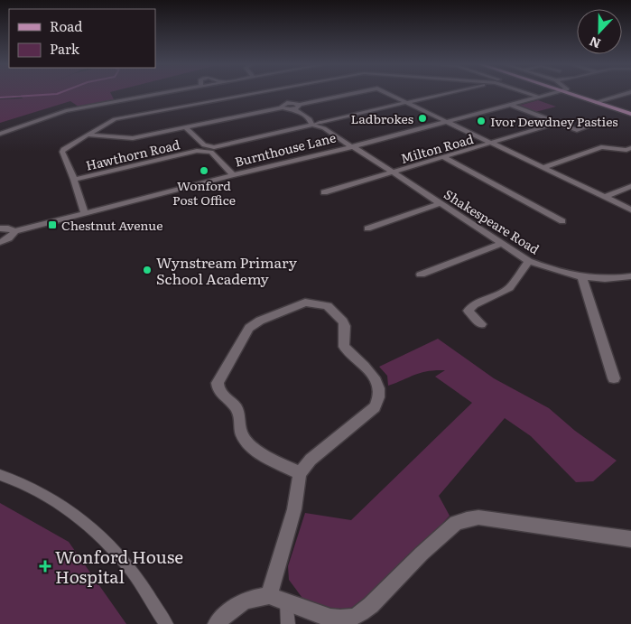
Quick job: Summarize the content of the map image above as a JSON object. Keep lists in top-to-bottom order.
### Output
{
  "streets": {
    "street": [
      "Milton Road",
      "Burnthouse Lane",
      "Hawthorn Road",
      "Shakespeare Road"
    ]
  },
  "crossings": [
    ["Milton Road", "Shakespeare Road"],
    ["Burnthouse Lane", "Hawthorn Road"],
    ["Burnthouse Lane", "Shakespeare Road"]
  ],
  "places": {
    "other": [
      "Ladbrokes",
      "Ivor Dewdney Pasties",
      "Wonford Post Office",
      "Wynstream Primary School Academy"
    ],
    "transit": ["Chestnut Avenue"],
    "health": ["Wonford House Hospital"]
  },
  "legend": ["Road", "Park"],
  "north": "bottom"
}
